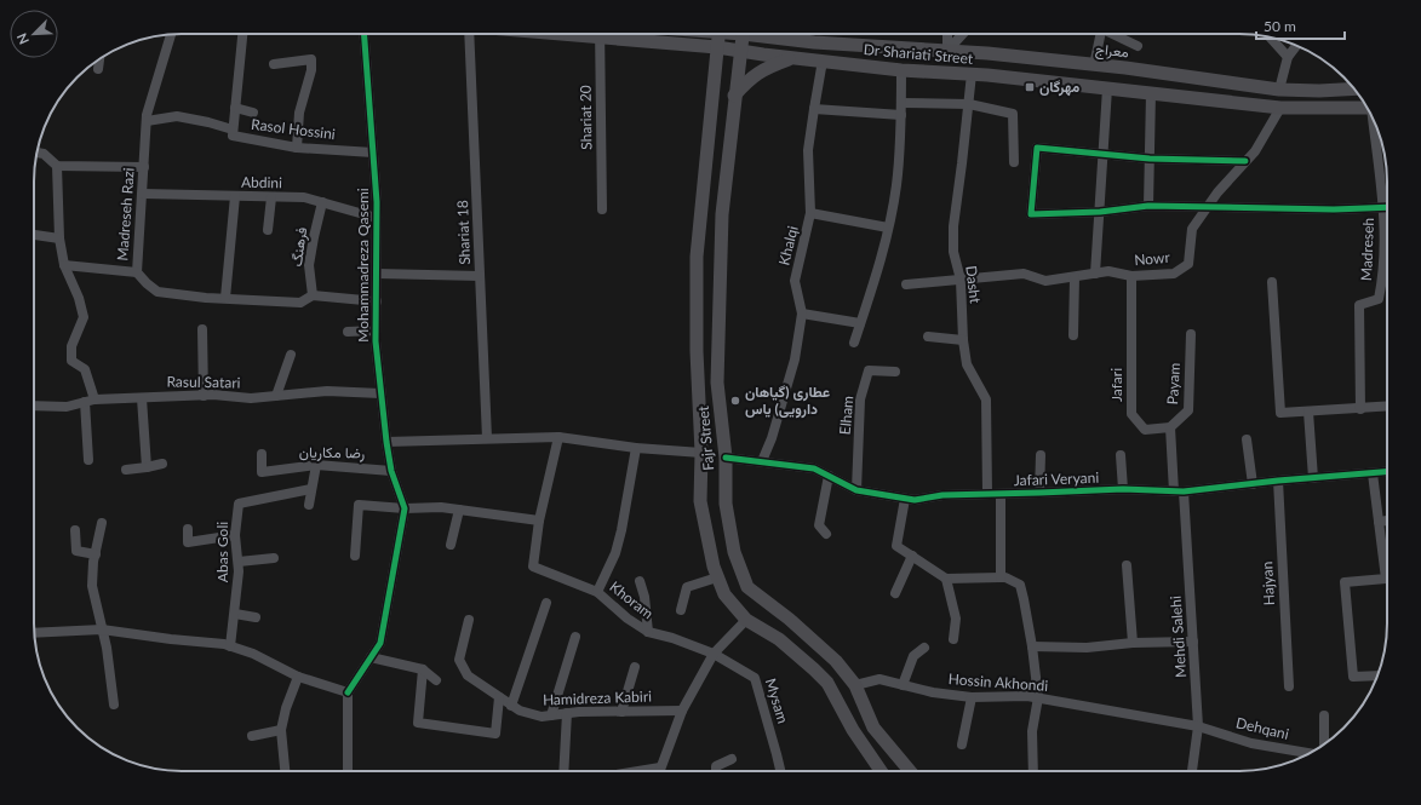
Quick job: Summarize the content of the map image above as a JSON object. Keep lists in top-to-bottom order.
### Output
{
  "streets": {
    "main road": ["معراج", "Dr Shariati Street", "Fajr Street"],
    "street": [
      "Shariat 20",
      "Rasol Hossini",
      "Abdini",
      "Madreseh Razi",
      "Shariat 18",
      "Khalqi",
      "فرهنگ",
      "Madreseh",
      "Nowr",
      "Mohammadreza Qasemi",
      "Dasht",
      "Rasul Satari",
      "Payam",
      "Jafari",
      "Elham",
      "رضا مکاریان",
      "Jafari Veryani",
      "Abas Goli",
      "Hajyan",
      "Khoram",
      "Mehdi Salehi",
      "Hossin Akhondi",
      "Hamidreza Kabiri",
      "Mysam",
      "Dehqani"
    ]
  },
  "crossings": [
    ["Dr Shariati Street", "Khalqi"],
    ["Dr Shariati Street", "Nowr"],
    ["Dr Shariati Street", "Dasht"],
    ["Dr Shariati Street", "Fajr Street"],
    ["Rasol Hossini", "Mohammadreza Qasemi"],
    ["Abdini", "Madreseh Razi"],
    ["Abdini", "فرهنگ"],
    ["Abdini", "Mohammadreza Qasemi"],
    ["Madreseh Razi", "فرهنگ"],
    ["Madreseh Razi", "Mohammadreza Qasemi"],
    ["Khalqi", "Jafari Veryani"],
    ["Nowr", "Dasht"],
    ["Nowr", "Jafari"],
    ["Mohammadreza Qasemi", "Rasul Satari"],
    ["Mohammadreza Qasemi", "رضا مکاریان"],
    ["Dasht", "Jafari Veryani"],
    ["Payam", "Jafari"],
    ["Elham", "Jafari Veryani"],
    ["Fajr Street", "Jafari Veryani"],
    ["Fajr Street", "Hossin Akhondi"],
    ["Jafari Veryani", "Hajyan"],
    ["Jafari Veryani", "Mehdi Salehi"],
    ["Khoram", "Mysam"],
    ["Mehdi Salehi", "Hossin Akhondi"],
    ["Mehdi Salehi", "Dehqani"],
    ["Hossin Akhondi", "Dehqani"]
  ],
  "places": {
    "transit": ["مهرگان"],
    "other": ["عطاری (گیاهان دارویی) یاس"]
  },
  "scale_bar": "50 m",
  "north": "bottom left"
}
